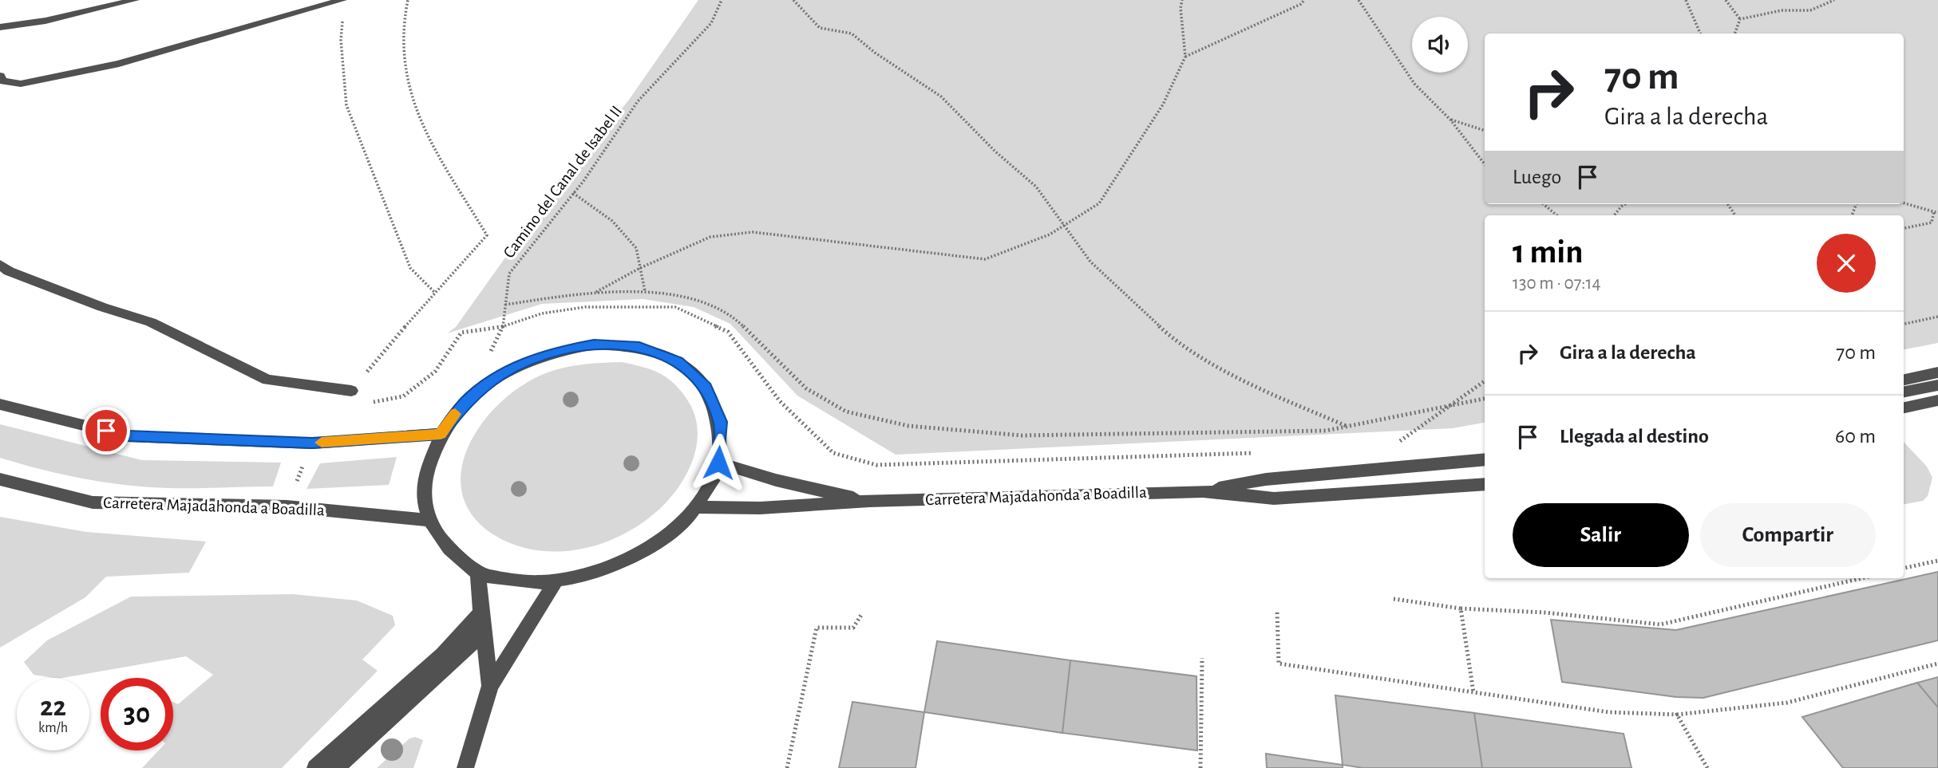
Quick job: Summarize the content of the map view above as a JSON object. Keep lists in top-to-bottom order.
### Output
{
  "streets": {
    "street": ["Carretera Majadahonda a Boadilla"],
    "path": ["Camino del Canal de Isabel II"]
  },
  "page": {
    "turn": ["70 m", "Gira a la derecha"],
    "then": "Luego",
    "heading": ["1 min", "130 m · 07:14"],
    "list": [
      {
        "name": "Gira a la derecha",
        "value": "70 m"
      },
      {
        "name": "Llegada al destino",
        "value": "60 m"
      }
    ],
    "buttons": ["Salir", "Compartir"],
    "speed": "22 km/h",
    "limit": "30"
  }
}
